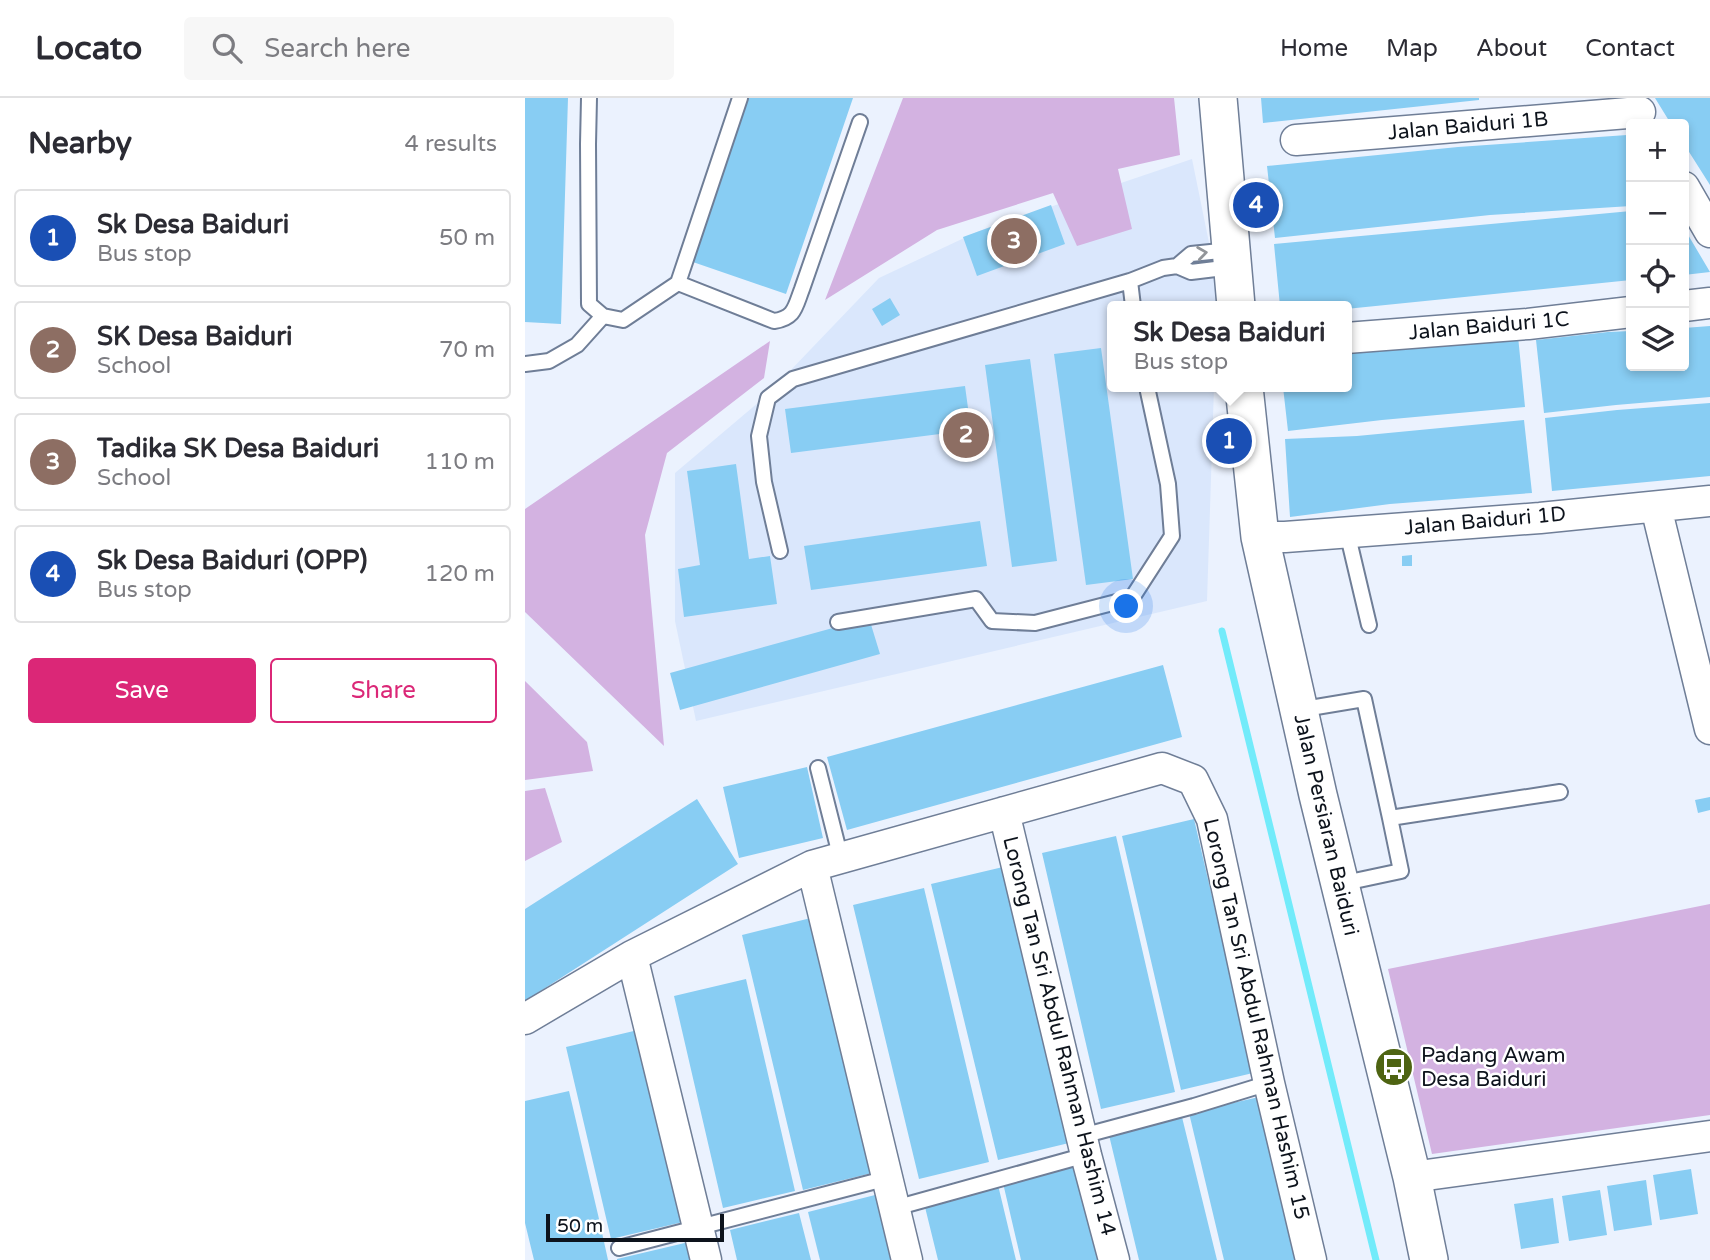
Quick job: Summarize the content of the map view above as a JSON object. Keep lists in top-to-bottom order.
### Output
{
  "streets": {
    "street": [
      "Jalan Baiduri 1B",
      "Jalan Baiduri 1C",
      "Jalan Baiduri 1D",
      "Jalan Persiaran Baiduri",
      "Lorong Tan Sri Abdul Rahman Hashim 15",
      "Lorong Tan Sri Abdul Rahman Hashim 14"
    ]
  },
  "crossings": [
    ["Jalan Baiduri 1D", "Jalan Persiaran Baiduri"],
    ["Lorong Tan Sri Abdul Rahman Hashim 15", "Lorong Tan Sri Abdul Rahman Hashim 14"]
  ],
  "places": {
    "bus stop": ["Padang Awam Desa Baiduri"]
  },
  "scale_bar": "50 m",
  "page": {
    "header": "Locato",
    "search": "Search here",
    "nav": [
      "Home",
      "Map",
      "About",
      "Contact"
    ],
    "heading": ["Nearby", "4 results"],
    "map_buttons": ["+", "−"],
    "pins": [
      "4",
      "3",
      "2",
      "1"
    ],
    "list": [
      {
        "mark": "1",
        "name": "Sk Desa Baiduri",
        "note": "Bus stop",
        "value": "50 m"
      },
      {
        "mark": "2",
        "name": "SK Desa Baiduri",
        "note": "School",
        "value": "70 m"
      },
      {
        "mark": "3",
        "name": "Tadika SK Desa Baiduri",
        "note": "School",
        "value": "110 m"
      },
      {
        "mark": "4",
        "name": "Sk Desa Baiduri (OPP)",
        "note": "Bus stop",
        "value": "120 m"
      }
    ],
    "popup": ["Sk Desa Baiduri", "Bus stop"],
    "buttons": ["Save", "Share"],
    "scale": "50 m"
  }
}
